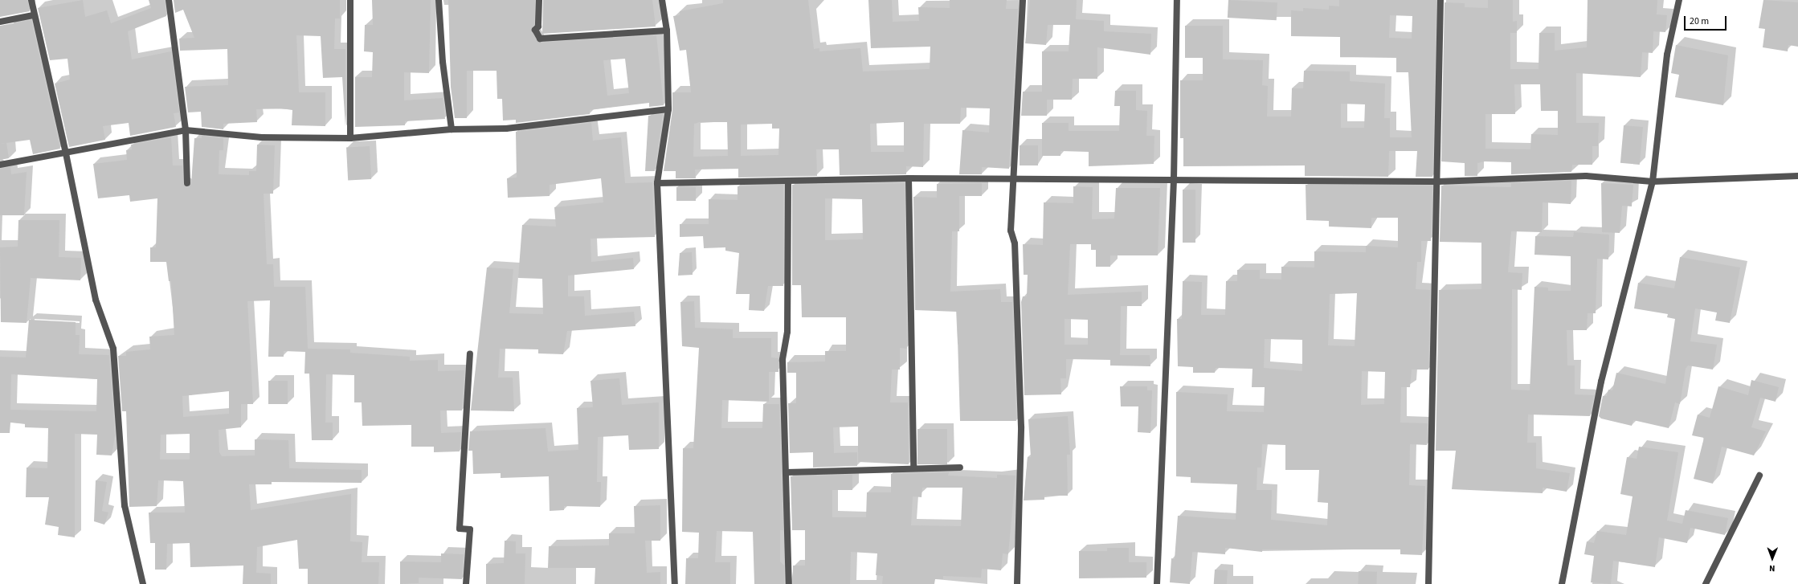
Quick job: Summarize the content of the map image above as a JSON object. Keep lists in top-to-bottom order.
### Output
{
  "scale_bar": "20 m",
  "north": "bottom"
}
